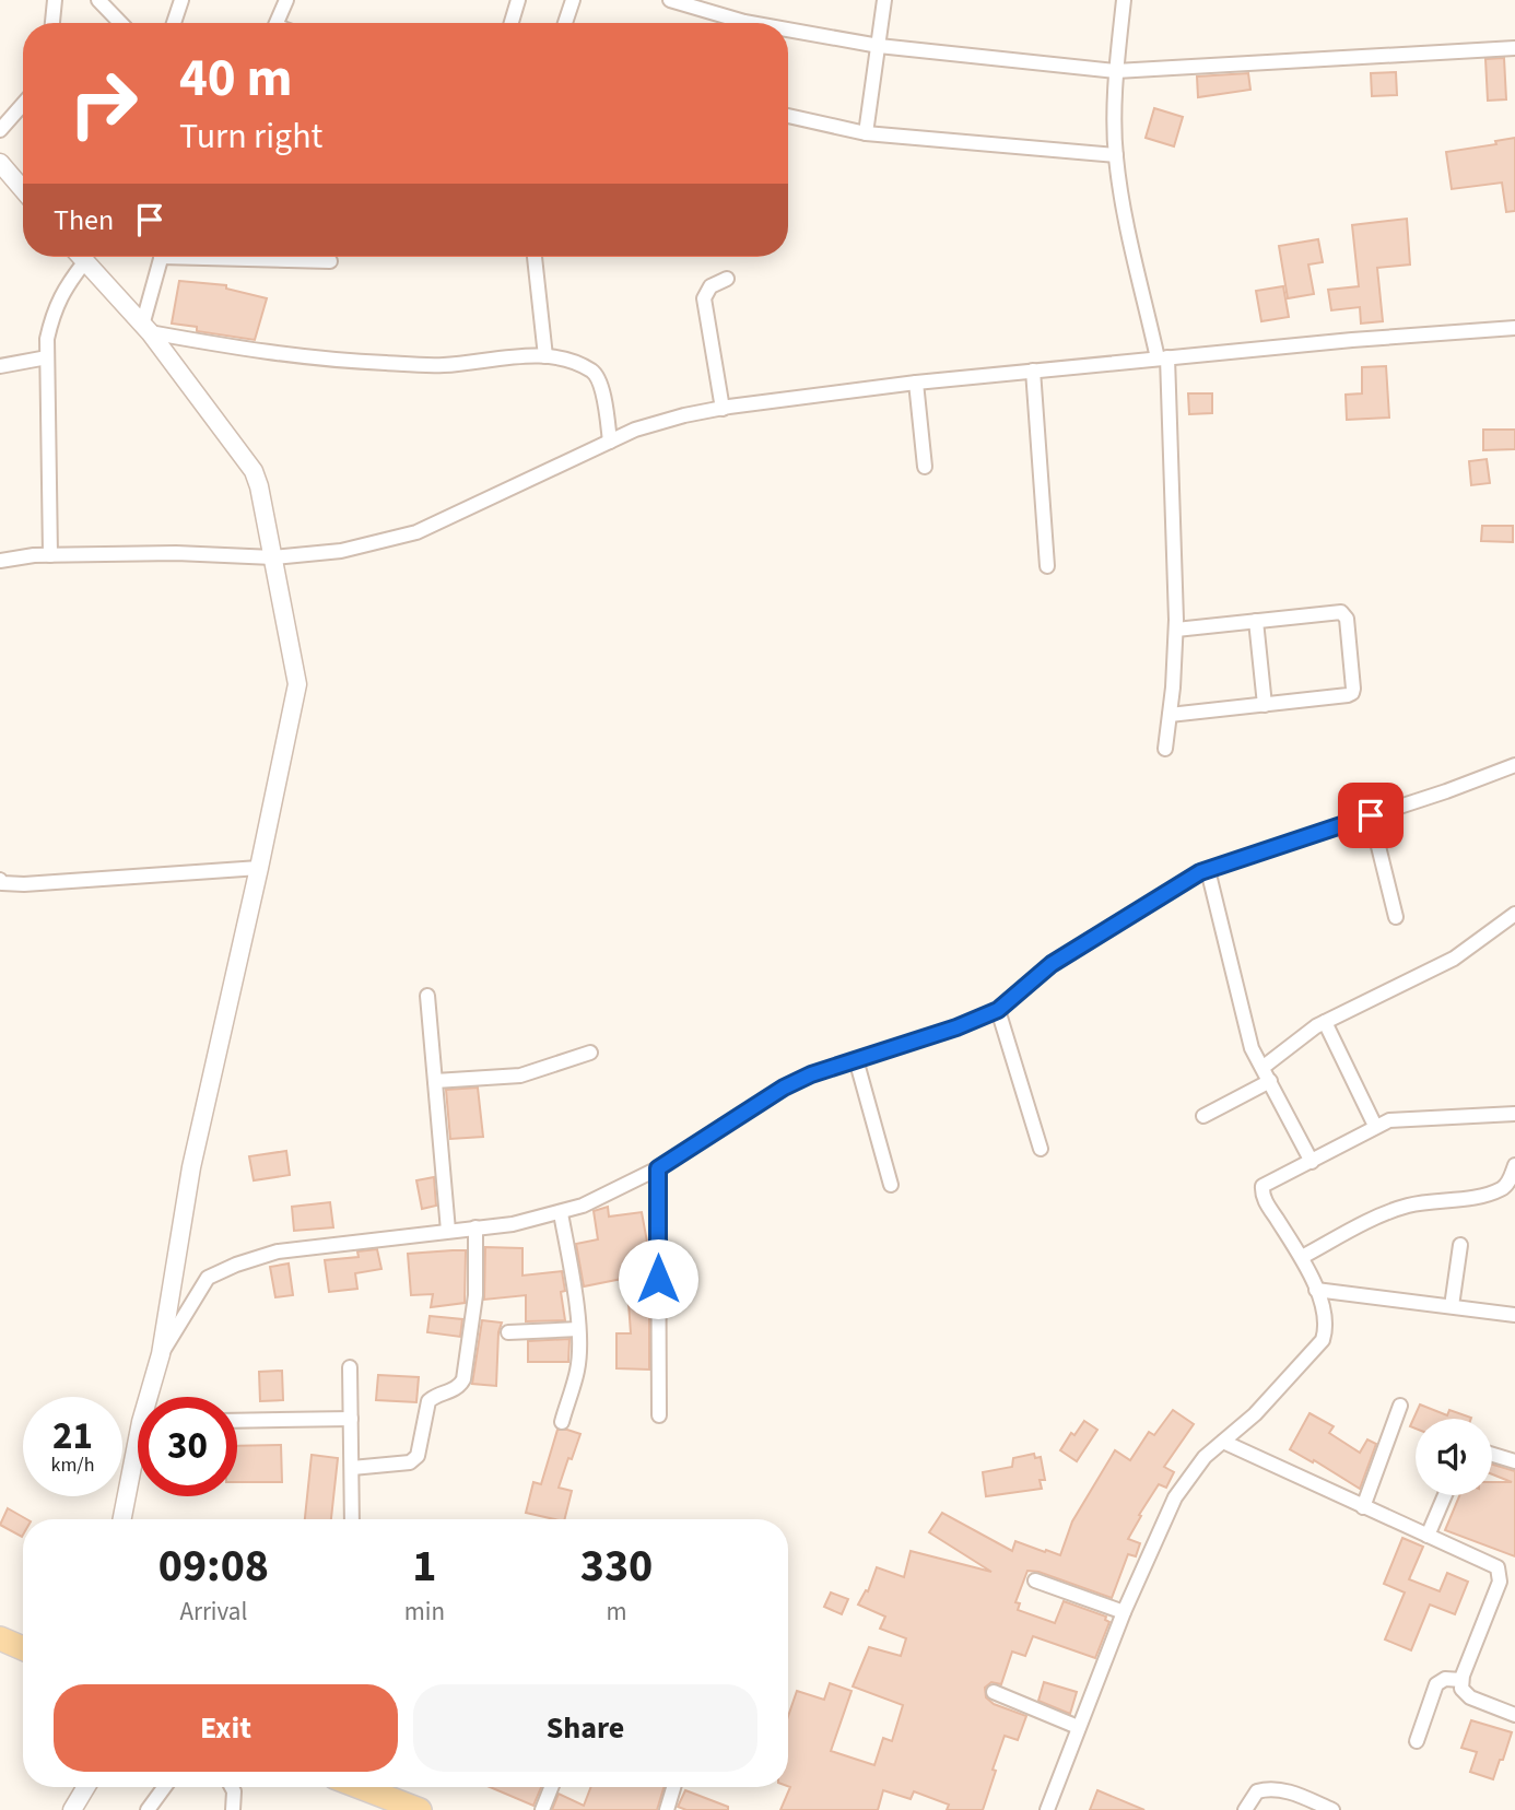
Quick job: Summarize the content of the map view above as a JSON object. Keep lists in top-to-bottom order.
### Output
{
  "page": {
    "turn": ["40 m", "Turn right"],
    "then": "Then",
    "speed": "21 km/h",
    "limit": "30",
    "eta": [
      "09:08",
      "Arrival",
      "1",
      "min",
      "330",
      "m"
    ],
    "buttons": ["Exit", "Share"]
  }
}
